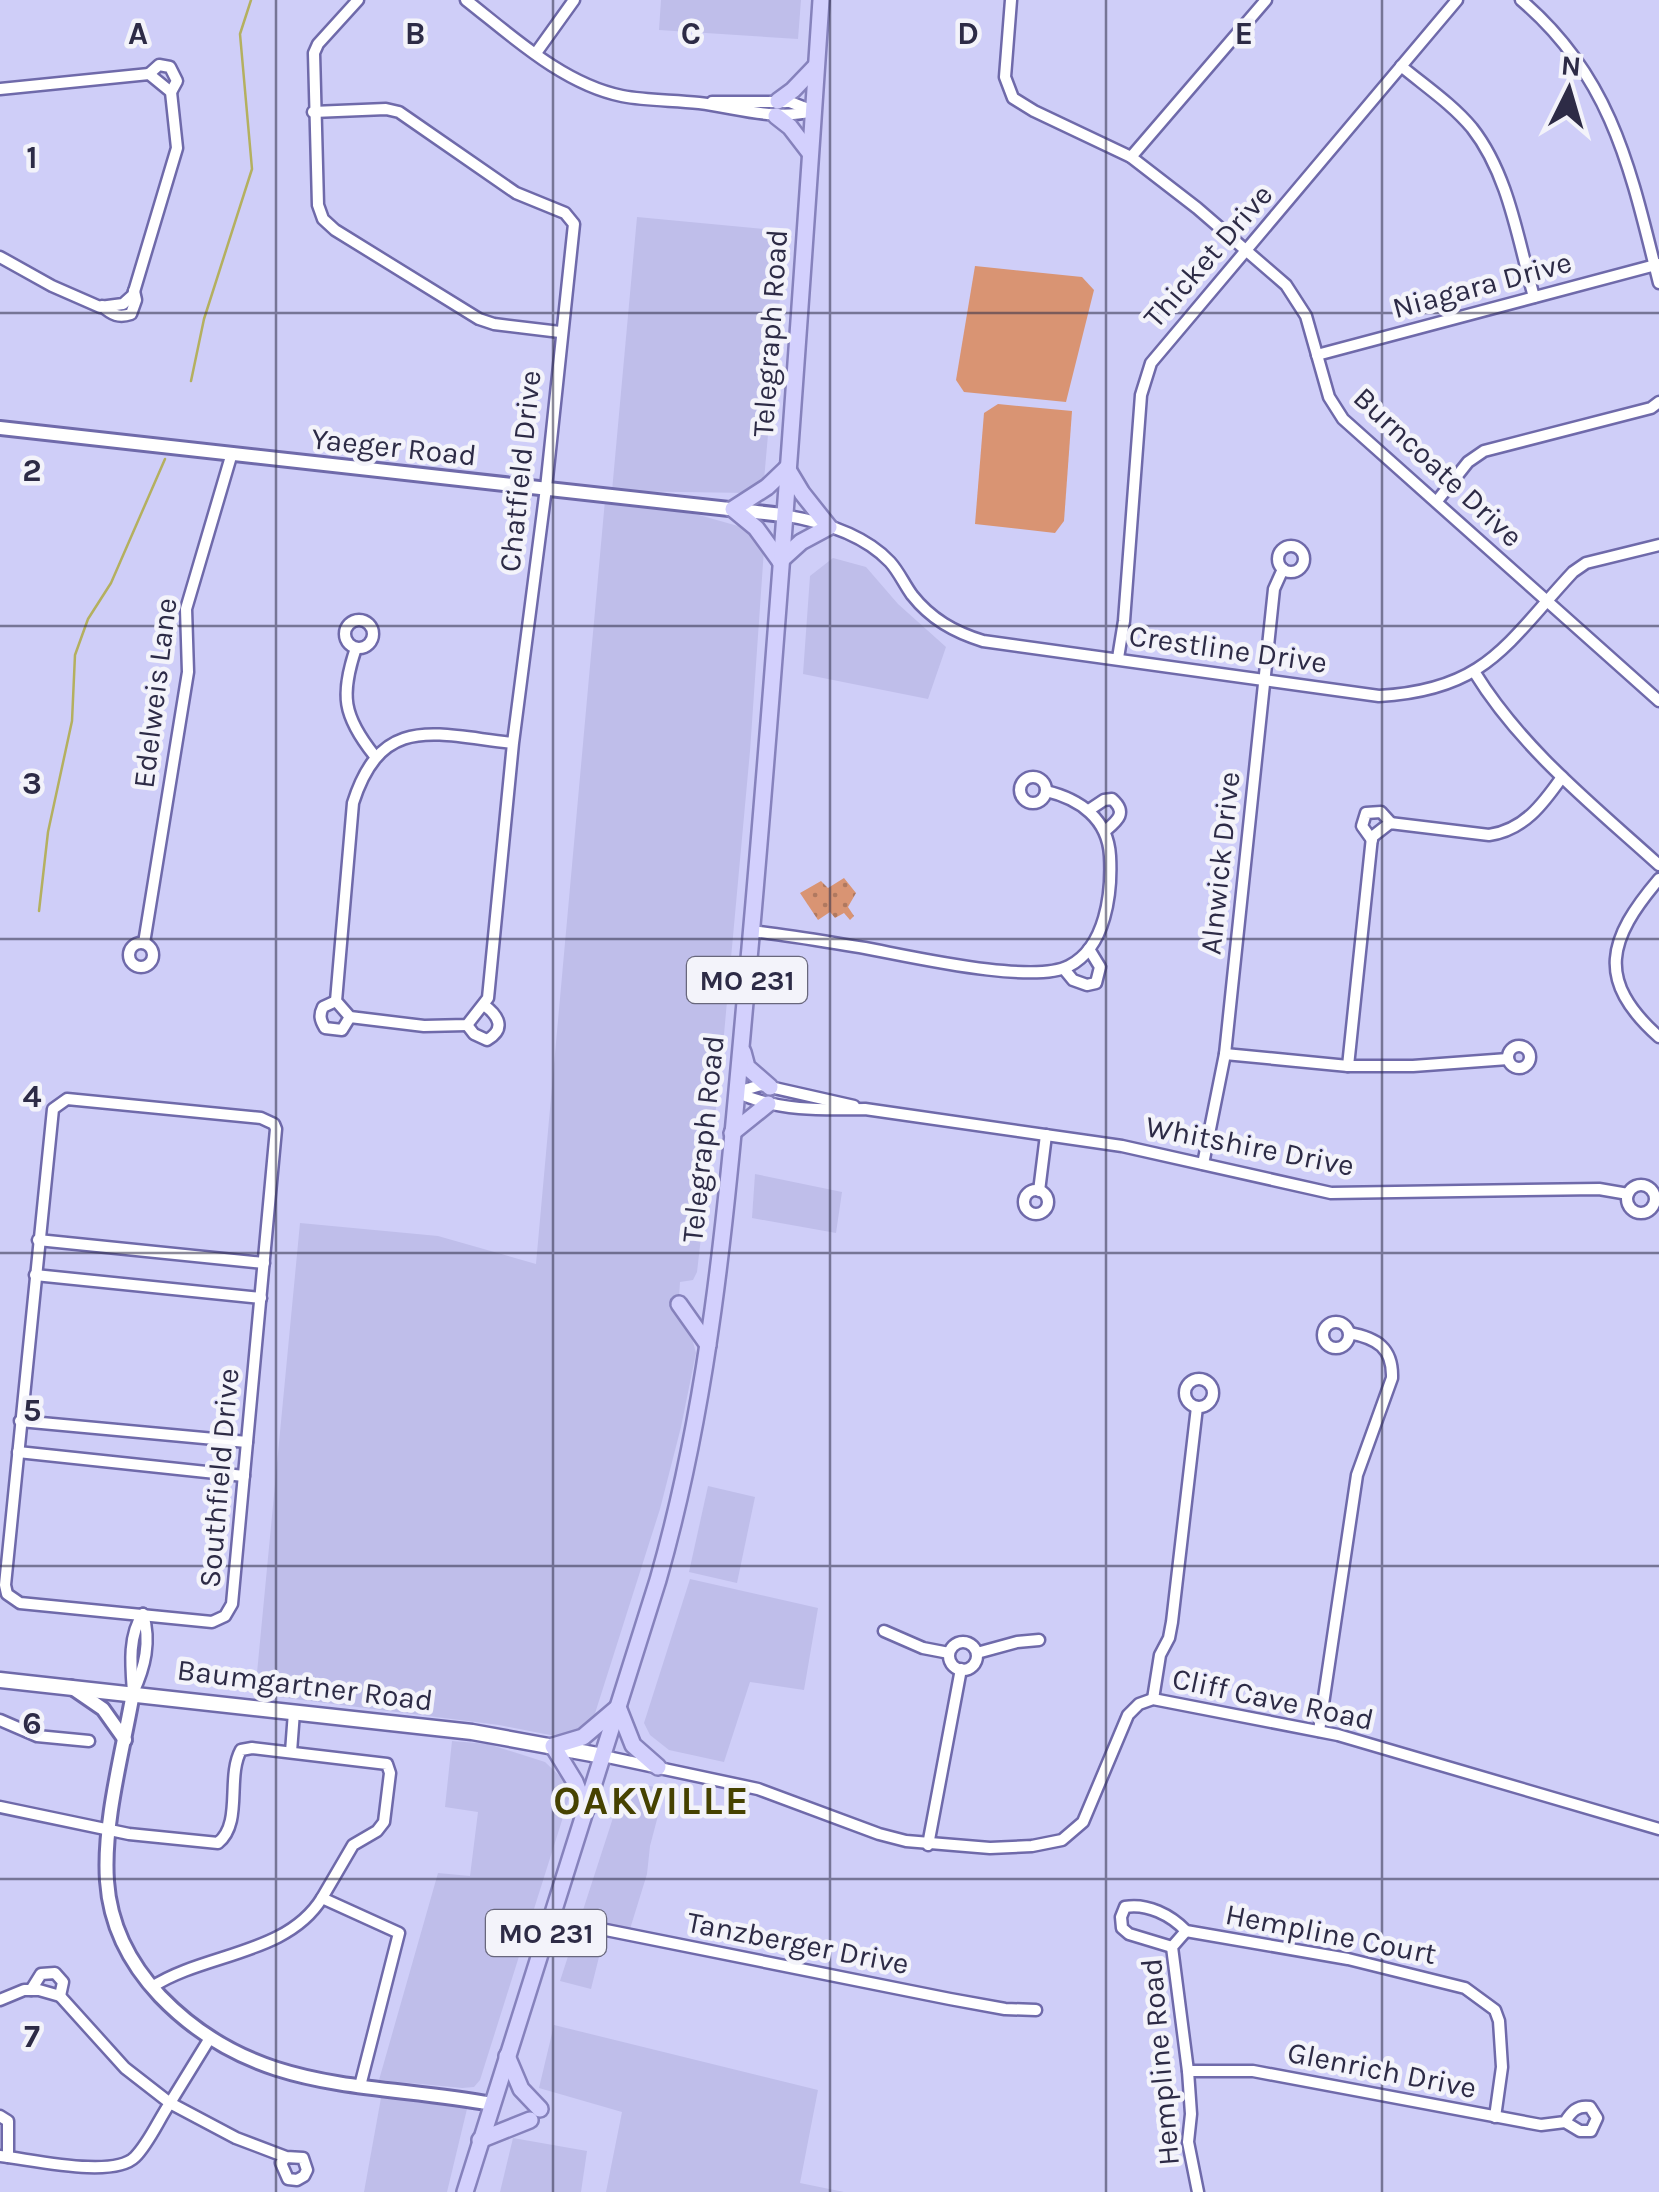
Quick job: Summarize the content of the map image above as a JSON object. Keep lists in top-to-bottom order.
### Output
{
  "streets": {
    "main road": ["Telegraph Road", "MO 231", "Baumgartner Road"],
    "street": [
      "Thicket Drive",
      "Niagara Drive",
      "Yaeger Road",
      "Burncoate Drive",
      "Chatfield Drive",
      "Crestline Drive",
      "Edelweis Lane",
      "Alnwick Drive",
      "Whitshire Drive",
      "Southfield Drive",
      "Cliff Cave Road",
      "Hempline Court",
      "Tanzberger Drive",
      "Hempline Road",
      "Glenrich Drive"
    ]
  },
  "crossings": [
    ["Thicket Drive", "Burncoate Drive"],
    ["Thicket Drive", "Crestline Drive"],
    ["Niagara Drive", "Burncoate Drive"],
    ["Telegraph Road", "Yaeger Road"],
    ["Telegraph Road", "Crestline Drive"],
    ["Telegraph Road", "Whitshire Drive"],
    ["Telegraph Road", "Baumgartner Road"],
    ["Telegraph Road", "Cliff Cave Road"],
    ["Telegraph Road", "Tanzberger Drive"],
    ["Yaeger Road", "Chatfield Drive"],
    ["Yaeger Road", "Crestline Drive"],
    ["Yaeger Road", "Edelweis Lane"],
    ["Burncoate Drive", "Crestline Drive"],
    ["Crestline Drive", "Alnwick Drive"],
    ["Alnwick Drive", "Whitshire Drive"],
    ["Baumgartner Road", "Cliff Cave Road"],
    ["Hempline Court", "Hempline Road"],
    ["Hempline Court", "Glenrich Drive"],
    ["Hempline Road", "Glenrich Drive"]
  ],
  "districts": ["OAKVILLE"],
  "north": "top",
  "grid": {
    "columns": [
      "A",
      "B",
      "C",
      "D",
      "E"
    ],
    "rows": [
      "1",
      "2",
      "3",
      "4",
      "5",
      "6",
      "7"
    ]
  }
}
